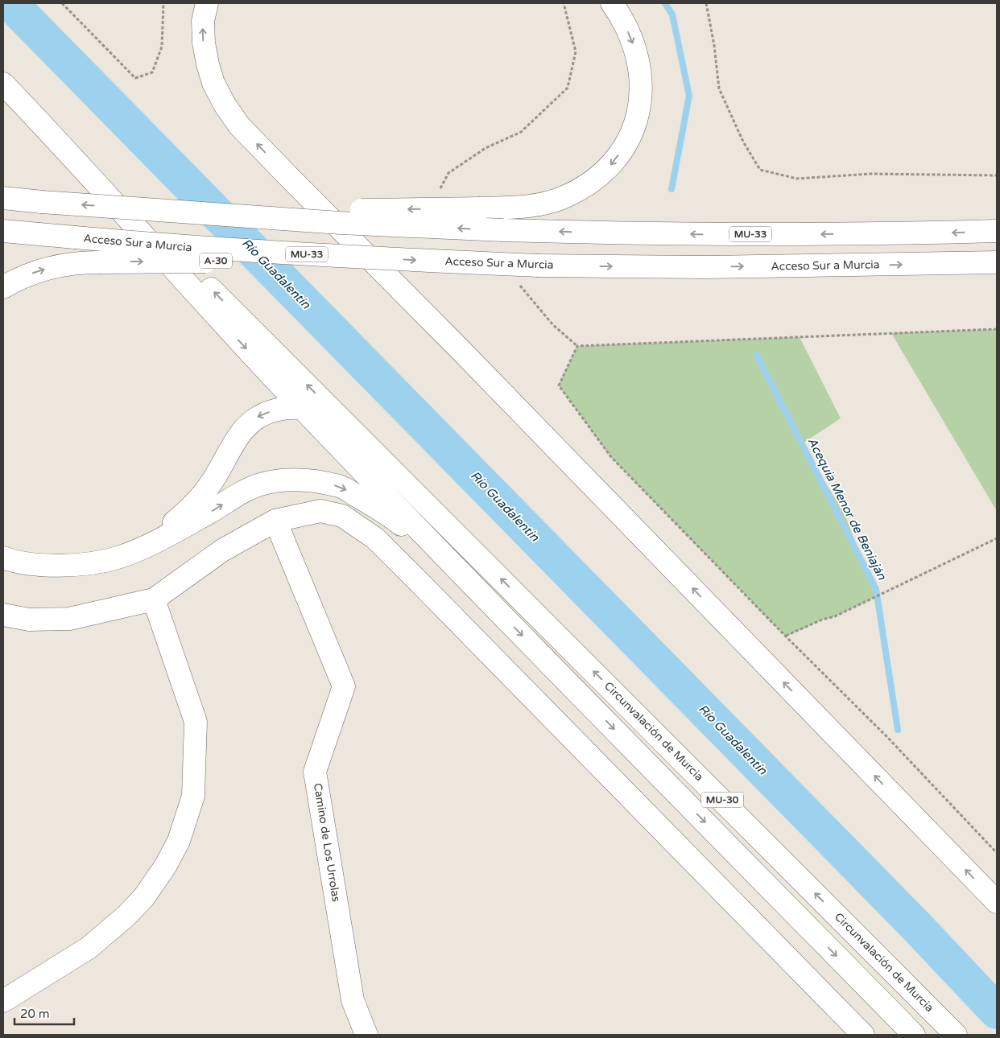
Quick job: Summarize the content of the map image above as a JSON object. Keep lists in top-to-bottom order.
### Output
{
  "streets": {
    "main road": [
      "MU-33",
      "Acceso Sur a Murcia",
      "A-30",
      "Circunvalación de Murcia",
      "MU-30",
      "Camino de Los Urrolas"
    ]
  },
  "crossings": [
    ["Acceso Sur a Murcia", "A-30"]
  ],
  "water": ["Río Guadalentín", "Acequia Menor de Beniaján"],
  "scale_bar": "20 m"
}
